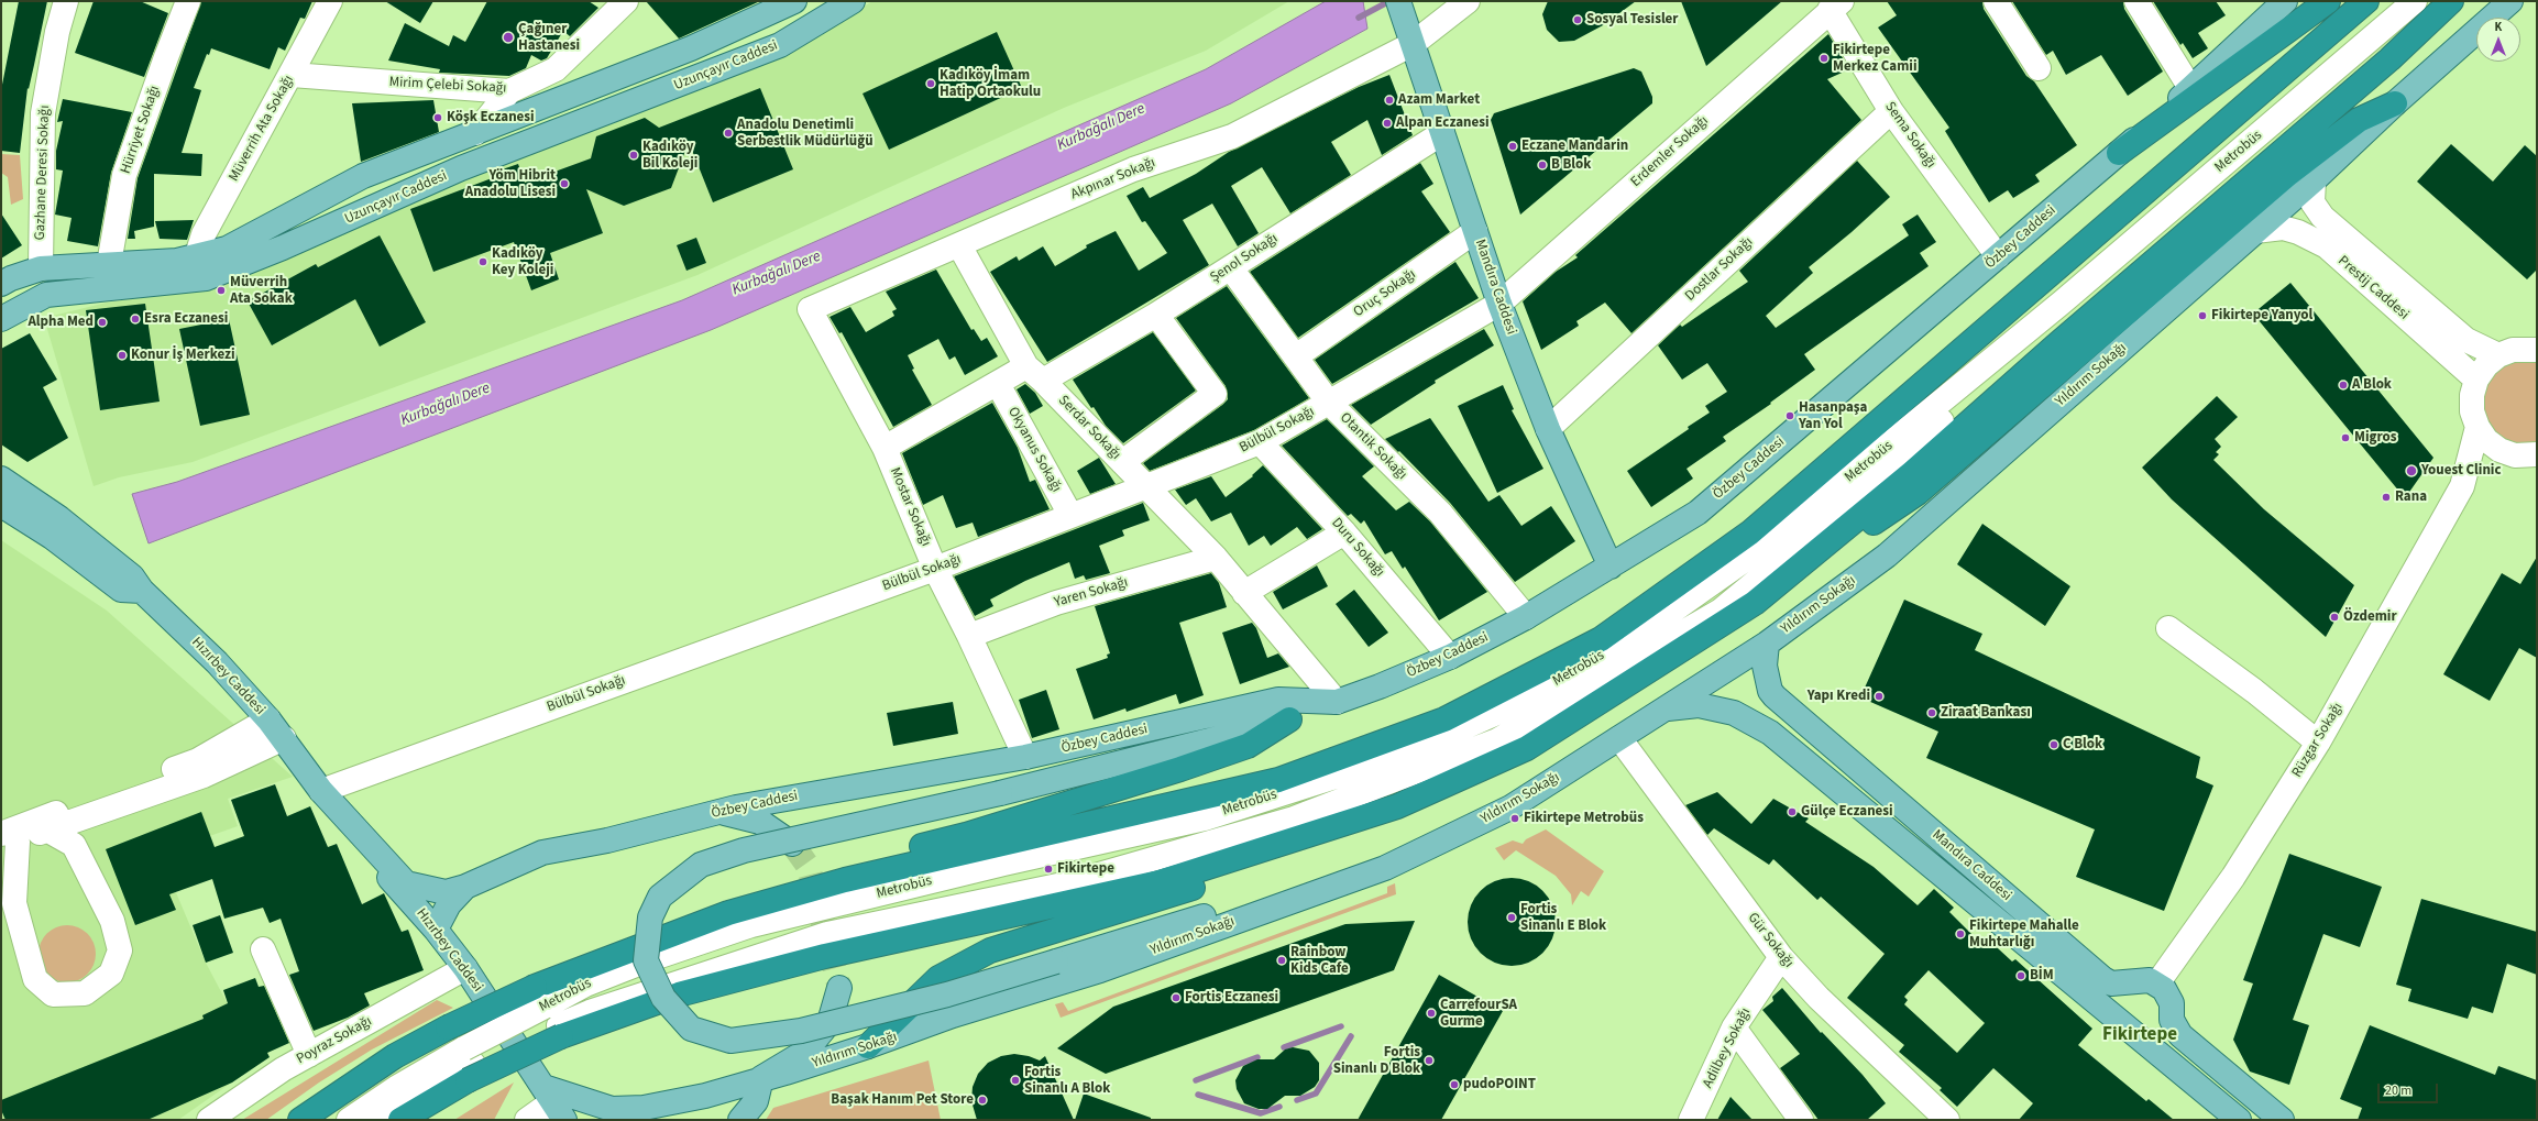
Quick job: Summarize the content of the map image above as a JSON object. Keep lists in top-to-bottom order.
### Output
{
  "streets": {
    "main road": [
      "Uzunçayır Caddesi",
      "Özbey Caddesi",
      "Mandıra Caddesi",
      "Yıldırım Sokağı",
      "Hızırbey Caddesi"
    ],
    "street": [
      "Mirim Çelebi Sokağı",
      "Müverrih Ata Sokağı",
      "Hürriyet Sokağı",
      "Sema Sokağı",
      "Erdemler Sokağı",
      "Metrobüs",
      "Gazhane Deresi Sokağı",
      "Akpınar Sokağı",
      "Şenol Sokağı",
      "Dostlar Sokağı",
      "Prestij Caddesi",
      "Oruç Sokağı",
      "Serdar Sokağı",
      "Bülbül Sokağı",
      "Otantik Sokağı",
      "Okyanus Sokağı",
      "Mostar Sokağı",
      "Duru Sokağı",
      "Yaren Sokağı",
      "Rüzgar Sokağı",
      "Gür Sokağı",
      "Poyraz Sokağı",
      "Adilbey Sokağı"
    ]
  },
  "crossings": [
    ["Uzunçayır Caddesi", "Müverrih Ata Sokağı"],
    ["Uzunçayır Caddesi", "Hürriyet Sokağı"],
    ["Uzunçayır Caddesi", "Gazhane Deresi Sokağı"],
    ["Mirim Çelebi Sokağı", "Müverrih Ata Sokağı"],
    ["Sema Sokağı", "Erdemler Sokağı"],
    ["Sema Sokağı", "Özbey Caddesi"],
    ["Sema Sokağı", "Dostlar Sokağı"],
    ["Erdemler Sokağı", "Mandıra Caddesi"],
    ["Erdemler Sokağı", "Bülbül Sokağı"],
    ["Akpınar Sokağı", "Mandıra Caddesi"],
    ["Akpınar Sokağı", "Serdar Sokağı"],
    ["Akpınar Sokağı", "Mostar Sokağı"],
    ["Özbey Caddesi", "Mandıra Caddesi"],
    ["Özbey Caddesi", "Serdar Sokağı"],
    ["Özbey Caddesi", "Otantik Sokağı"],
    ["Özbey Caddesi", "Mostar Sokağı"],
    ["Özbey Caddesi", "Duru Sokağı"],
    ["Özbey Caddesi", "Hızırbey Caddesi"],
    ["Şenol Sokağı", "Mandıra Caddesi"],
    ["Şenol Sokağı", "Serdar Sokağı"],
    ["Şenol Sokağı", "Otantik Sokağı"],
    ["Şenol Sokağı", "Okyanus Sokağı"],
    ["Şenol Sokağı", "Mostar Sokağı"],
    ["Dostlar Sokağı", "Mandıra Caddesi"],
    ["Mandıra Caddesi", "Oruç Sokağı"],
    ["Mandıra Caddesi", "Yıldırım Sokağı"],
    ["Mandıra Caddesi", "Bülbül Sokağı"],
    ["Mandıra Caddesi", "Rüzgar Sokağı"],
    ["Prestij Caddesi", "Yıldırım Sokağı"],
    ["Oruç Sokağı", "Otantik Sokağı"],
    ["Yıldırım Sokağı", "Hızırbey Caddesi"],
    ["Yıldırım Sokağı", "Gür Sokağı"],
    ["Serdar Sokağı", "Bülbül Sokağı"],
    ["Serdar Sokağı", "Yaren Sokağı"],
    ["Bülbül Sokağı", "Otantik Sokağı"],
    ["Bülbül Sokağı", "Okyanus Sokağı"],
    ["Bülbül Sokağı", "Mostar Sokağı"],
    ["Bülbül Sokağı", "Duru Sokağı"],
    ["Bülbül Sokağı", "Hızırbey Caddesi"],
    ["Mostar Sokağı", "Yaren Sokağı"],
    ["Hızırbey Caddesi", "Poyraz Sokağı"],
    ["Gür Sokağı", "Adilbey Sokağı"]
  ],
  "districts": ["Fikirtepe"],
  "water": ["Kurbağalı Dere"],
  "places": [
    "Sosyal Tesisler",
    "Çağıner Hastanesi",
    "Fikirtepe Merkez Camii",
    "Kadıköy İmam Hatip Ortaokulu",
    "Azam Market",
    "Köşk Eczanesi",
    "Alpan Eczanesi",
    "Anadolu Denetimli Serbestlik Müdürlüğü",
    "Eczane Mandarin",
    "Kadıköy Bil Koleji",
    "B Blok",
    "Yöm Hibrit Anadolu Lisesi",
    "Kadıköy Key Koleji",
    "Müverrih Ata Sokak",
    "Fikirtepe Yanyol",
    "Esra Eczanesi",
    "Alpha Med",
    "Konur İş Merkezi",
    "A Blok",
    "Hasanpaşa Yan Yol",
    "Migros",
    "Youest Clinic",
    "Rana",
    "Özdemir",
    "Yapı Kredi",
    "Ziraat Bankası",
    "C Blok",
    "Gülçe Eczanesi",
    "Fikirtepe Metrobüs",
    "Fikirtepe",
    "Fortis Sinanlı E Blok",
    "Fikirtepe Mahalle Muhtarlığı",
    "Rainbow Kids Cafe",
    "BİM",
    "Fortis Eczanesi",
    "CarrefourSA Gurme",
    "Fortis Sinanlı D Blok",
    "Fortis Sinanlı A Blok",
    "pudoPOINT",
    "Başak Hanım Pet Store"
  ],
  "scale_bar": "20 m",
  "north": "top"
}
